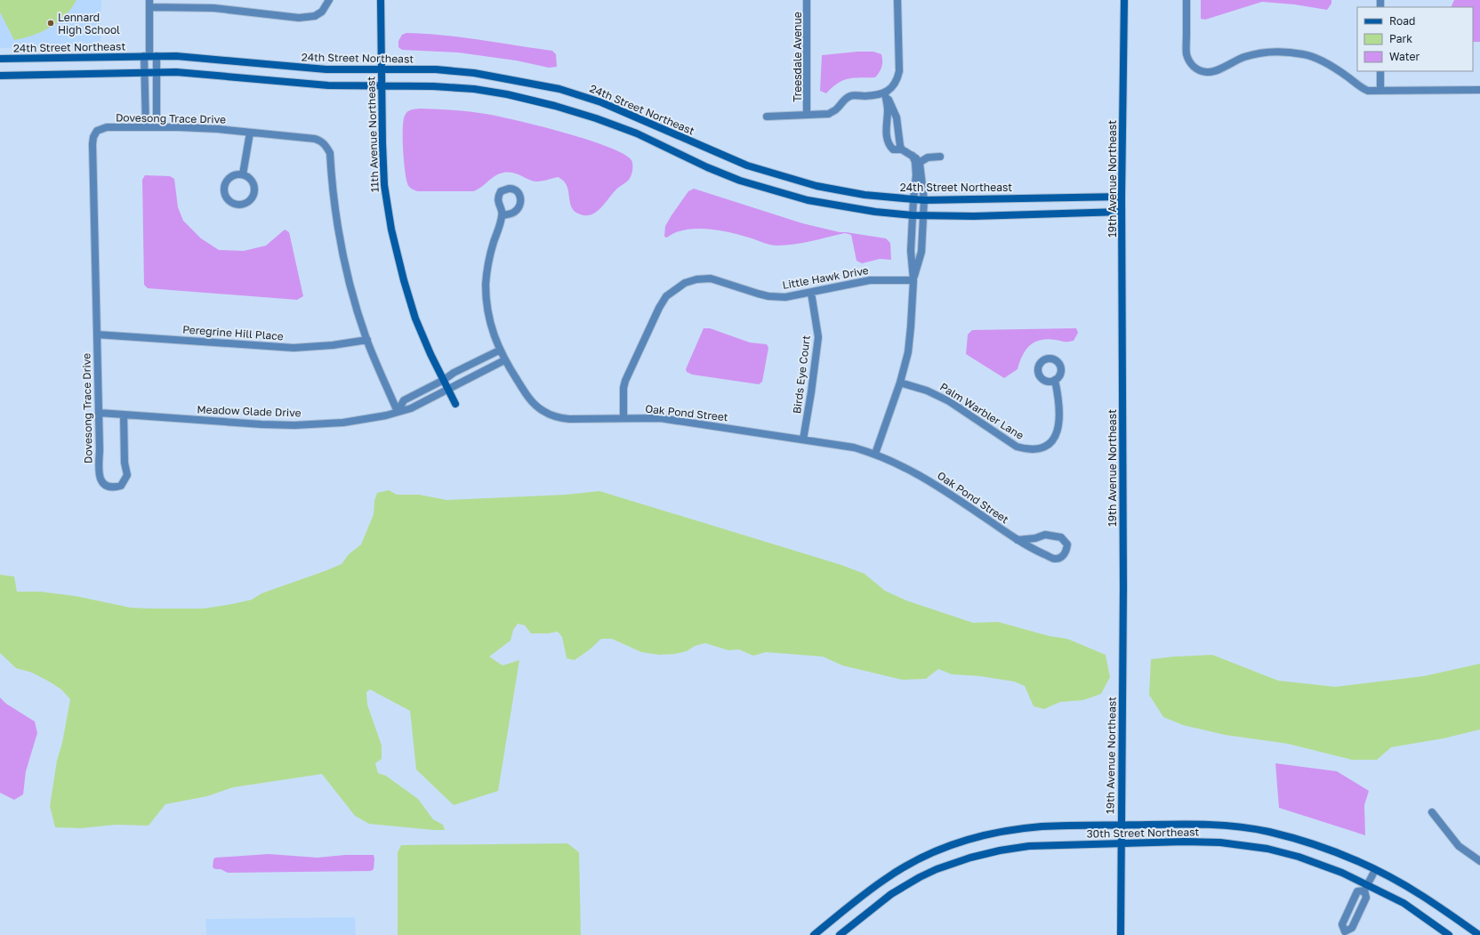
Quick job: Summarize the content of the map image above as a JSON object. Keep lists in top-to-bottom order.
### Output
{
  "streets": {
    "street": [
      "24th Street Northeast",
      "Treesdale Avenue",
      "Dovesong Trace Drive",
      "11th Avenue Northeast",
      "19th Avenue Northeast",
      "Little Hawk Drive",
      "Peregrine Hill Place",
      "Birds Eye Court",
      "Meadow Glade Drive",
      "Palm Warbler Lane",
      "Oak Pond Street",
      "30th Street Northeast"
    ]
  },
  "crossings": [
    ["24th Street Northeast", "11th Avenue Northeast"],
    ["24th Street Northeast", "19th Avenue Northeast"],
    ["Dovesong Trace Drive", "Peregrine Hill Place"],
    ["Dovesong Trace Drive", "Meadow Glade Drive"],
    ["11th Avenue Northeast", "Meadow Glade Drive"],
    ["19th Avenue Northeast", "30th Street Northeast"],
    ["Little Hawk Drive", "Birds Eye Court"],
    ["Little Hawk Drive", "Oak Pond Street"],
    ["Birds Eye Court", "Oak Pond Street"],
    ["Meadow Glade Drive", "Oak Pond Street"]
  ],
  "places": ["Lennard High School"],
  "legend": ["Road", "Park", "Water"]
}
